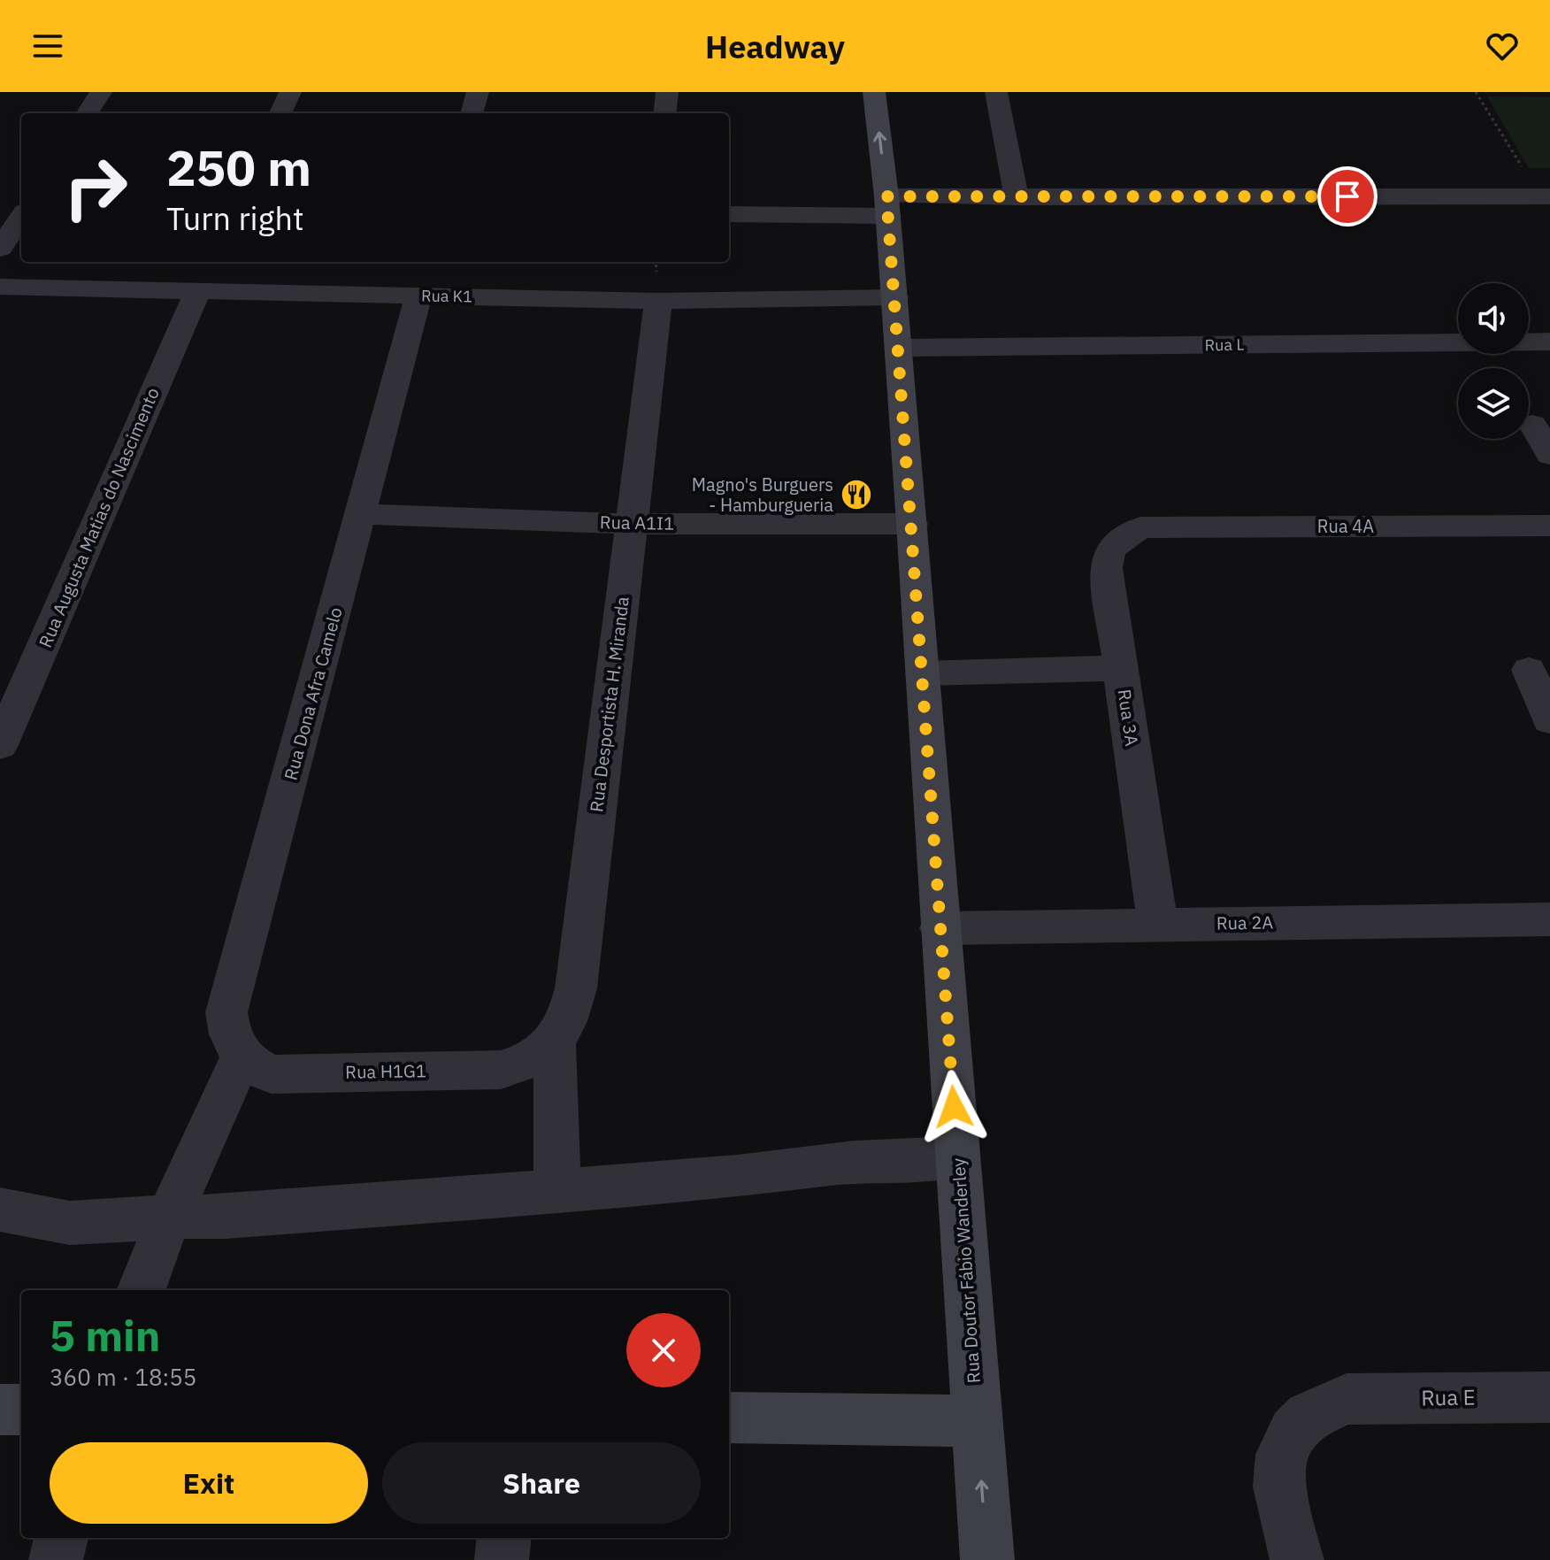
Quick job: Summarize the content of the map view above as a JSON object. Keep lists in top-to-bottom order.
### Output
{
  "streets": {
    "street": [
      "Rua K1",
      "Rua L",
      "Rua Augusta Matias do Nascimento",
      "Rua A1I1",
      "Rua 4A",
      "Rua Dona Afra Camelo",
      "Rua Desportista H. Miranda",
      "Rua 3A",
      "Rua 2A",
      "Rua H1G1",
      "Rua Doutor Fábio Wanderley",
      "Rua E"
    ]
  },
  "crossings": [
    ["Rua K1", "Rua Augusta Matias do Nascimento"],
    ["Rua K1", "Rua Dona Afra Camelo"],
    ["Rua K1", "Rua Desportista H. Miranda"],
    ["Rua K1", "Rua Doutor Fábio Wanderley"],
    ["Rua L", "Rua Doutor Fábio Wanderley"],
    ["Rua A1I1", "Rua Dona Afra Camelo"],
    ["Rua A1I1", "Rua Desportista H. Miranda"],
    ["Rua A1I1", "Rua Doutor Fábio Wanderley"],
    ["Rua 4A", "Rua 3A"],
    ["Rua Dona Afra Camelo", "Rua H1G1"],
    ["Rua Desportista H. Miranda", "Rua H1G1"],
    ["Rua 3A", "Rua 2A"],
    ["Rua 2A", "Rua Doutor Fábio Wanderley"]
  ],
  "places": {
    "restaurant": ["Magno's Burguers - Hamburgueria"]
  },
  "page": {
    "header": "Headway",
    "turn": ["250 m", "Turn right"],
    "heading": ["5 min", "360 m · 18:55"],
    "buttons": ["Exit", "Share"]
  }
}
